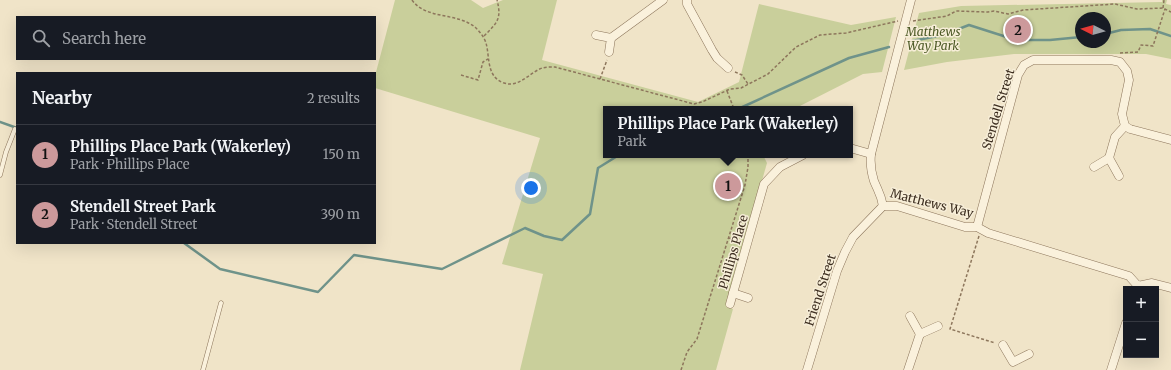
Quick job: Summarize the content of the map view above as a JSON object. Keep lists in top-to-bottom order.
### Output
{
  "streets": {
    "street": [
      "Stendell Street",
      "Matthews Way",
      "Phillips Place",
      "Friend Street"
    ]
  },
  "crossings": [
    ["Stendell Street", "Matthews Way"],
    ["Matthews Way", "Friend Street"]
  ],
  "parks": ["Matthews Way Park"],
  "north": "left",
  "page": {
    "pins": ["2", "1"],
    "search": "Search here",
    "heading": ["Nearby", "2 results"],
    "popup": ["Phillips Place Park (Wakerley)", "Park"],
    "list": [
      {
        "mark": "1",
        "name": "Phillips Place Park (Wakerley)",
        "note": "Park · Phillips Place",
        "value": "150 m"
      },
      {
        "mark": "2",
        "name": "Stendell Street Park",
        "note": "Park · Stendell Street",
        "value": "390 m"
      }
    ],
    "map_buttons": ["+", "−"]
  }
}
